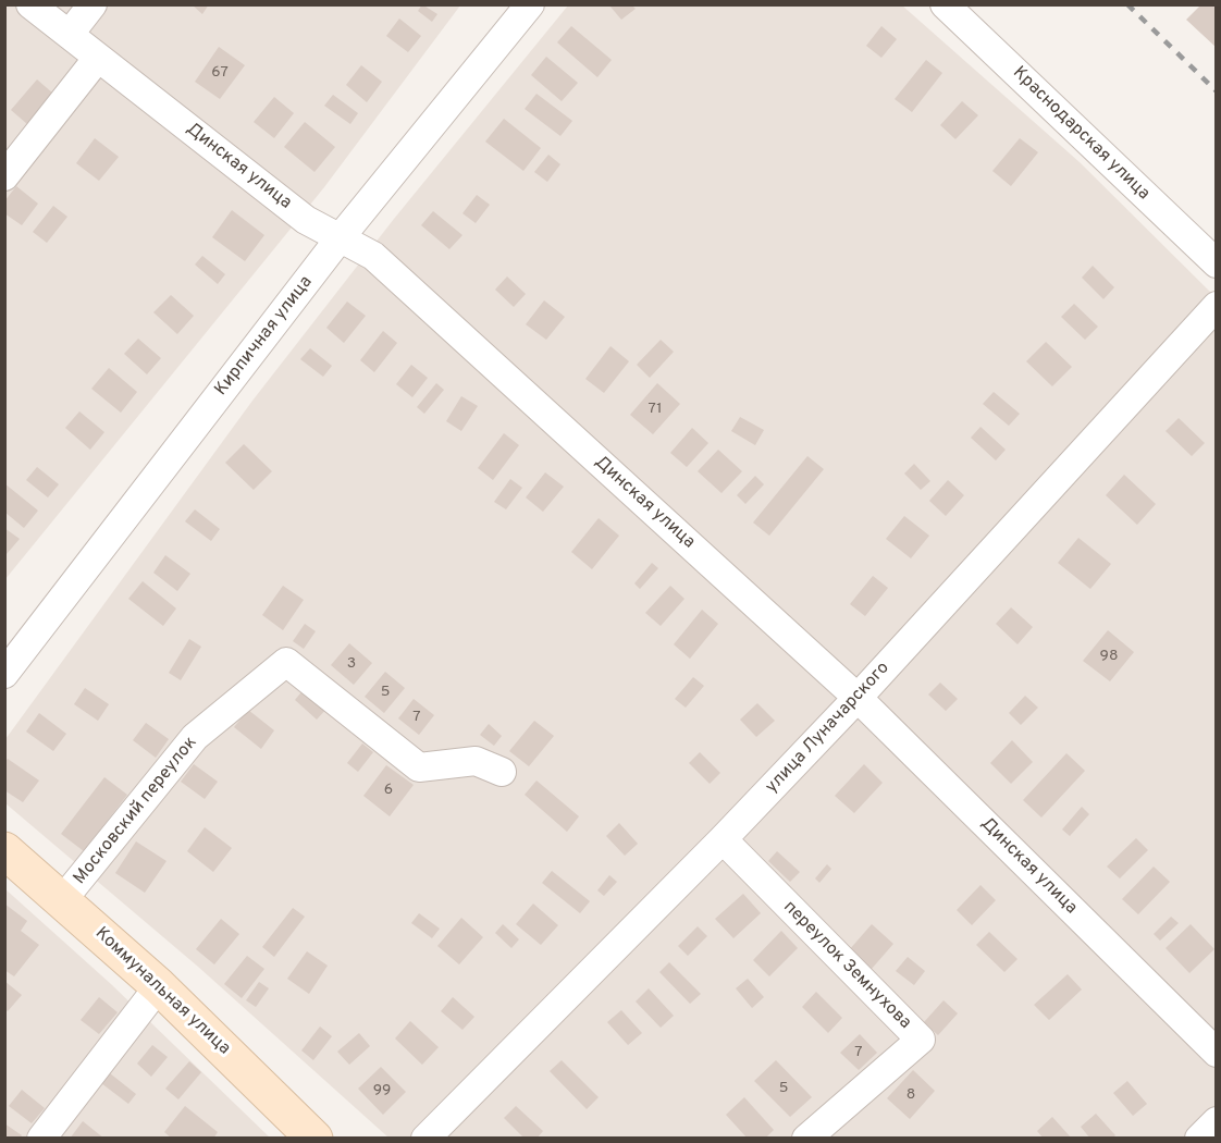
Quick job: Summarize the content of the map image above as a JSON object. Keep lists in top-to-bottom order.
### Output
{
  "streets": {
    "street": [
      "Краснодарская улица",
      "Динская улица",
      "Кирпичная улица",
      "улица Луначарского",
      "Московский переулок",
      "переулок Земнухова",
      "Коммунальная улица"
    ]
  },
  "crossings": [
    ["Динская улица", "Кирпичная улица"],
    ["Динская улица", "улица Луначарского"],
    ["улица Луначарского", "переулок Земнухова"],
    ["Московский переулок", "Коммунальная улица"]
  ],
  "house_numbers": [
    "67",
    "71",
    "98",
    "3",
    "5",
    "7",
    "6",
    "7",
    "5",
    "99",
    "8"
  ]
}
